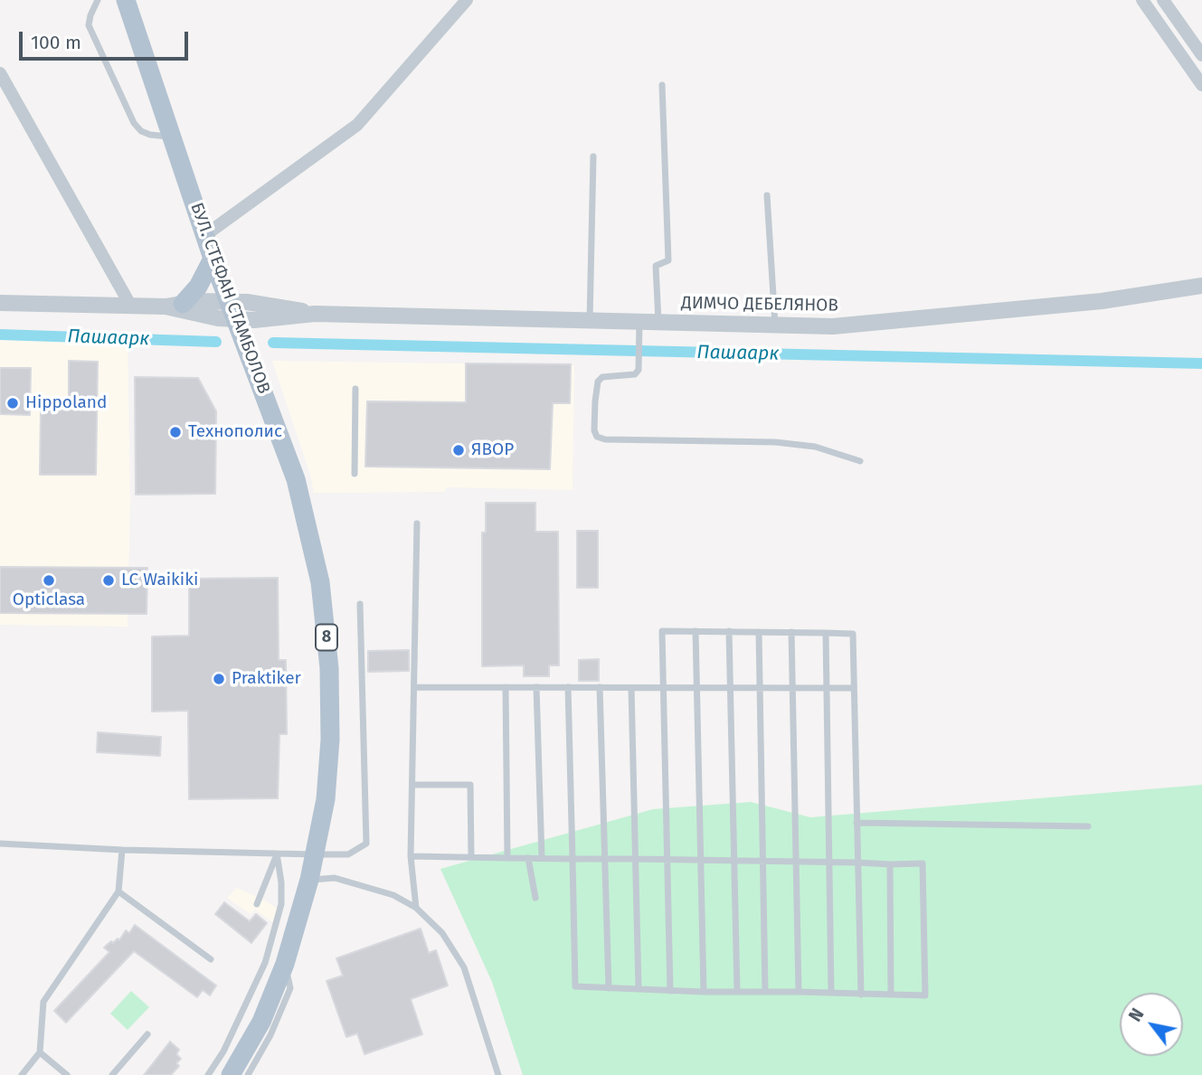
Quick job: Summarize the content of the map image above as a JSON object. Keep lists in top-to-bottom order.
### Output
{
  "streets": {
    "main road": ["БУЛ. СТЕФАН СТАМБОЛОВ", "8"],
    "street": ["ДИМЧО ДЕБЕЛЯНОВ"]
  },
  "crossings": [
    ["БУЛ. СТЕФАН СТАМБОЛОВ", "ДИМЧО ДЕБЕЛЯНОВ"]
  ],
  "water": ["Пашаарк"],
  "places": [
    "Hippoland",
    "Технополис",
    "ЯВОР",
    "Opticlasa",
    "LC Waikiki",
    "Praktiker"
  ],
  "scale_bar": "100 m",
  "north": "top left"
}
